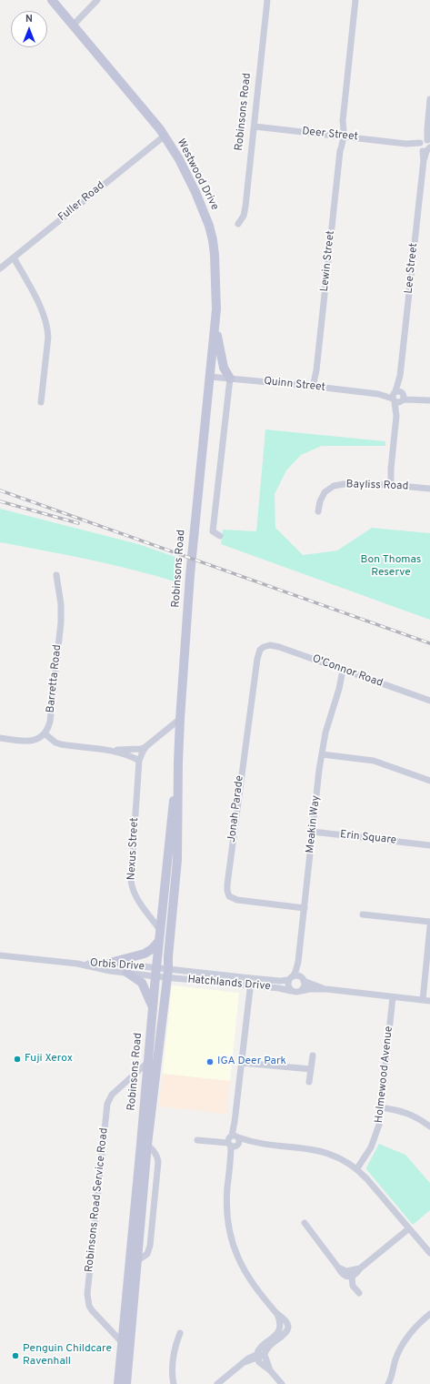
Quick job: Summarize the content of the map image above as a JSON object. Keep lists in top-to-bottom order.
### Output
{
  "streets": {
    "main road": ["Robinsons Road", "Westwood Drive"],
    "street": [
      "Deer Street",
      "Fuller Road",
      "Lewin Street",
      "Lee Street",
      "Quinn Street",
      "Bayliss Road",
      "O'Connor Road",
      "Barretta Road",
      "Jonah Parade",
      "Meakin Way",
      "Erin Square",
      "Nexus Street",
      "Orbis Drive",
      "Hatchlands Drive",
      "Holmewood Avenue",
      "Robinsons Road Service Road"
    ]
  },
  "crossings": [
    ["Robinsons Road", "Deer Street"],
    ["Robinsons Road", "Westwood Drive"],
    ["Robinsons Road", "Quinn Street"],
    ["Robinsons Road", "Nexus Street"],
    ["Robinsons Road", "Orbis Drive"],
    ["Robinsons Road", "Hatchlands Drive"],
    ["Robinsons Road", "Robinsons Road Service Road"],
    ["Deer Street", "Lewin Street"],
    ["Deer Street", "Lee Street"],
    ["Westwood Drive", "Fuller Road"],
    ["Westwood Drive", "Quinn Street"],
    ["Lewin Street", "Quinn Street"],
    ["Lee Street", "Quinn Street"],
    ["Lee Street", "Bayliss Road"],
    ["O'Connor Road", "Jonah Parade"],
    ["O'Connor Road", "Meakin Way"],
    ["Barretta Road", "Nexus Street"],
    ["Jonah Parade", "Meakin Way"],
    ["Meakin Way", "Erin Square"],
    ["Meakin Way", "Hatchlands Drive"]
  ],
  "parks": ["Bon Thomas Reserve"],
  "places": ["Fuji Xerox", "IGA Deer Park", "Penguin Childcare Ravenhall"],
  "north": "top"
}
